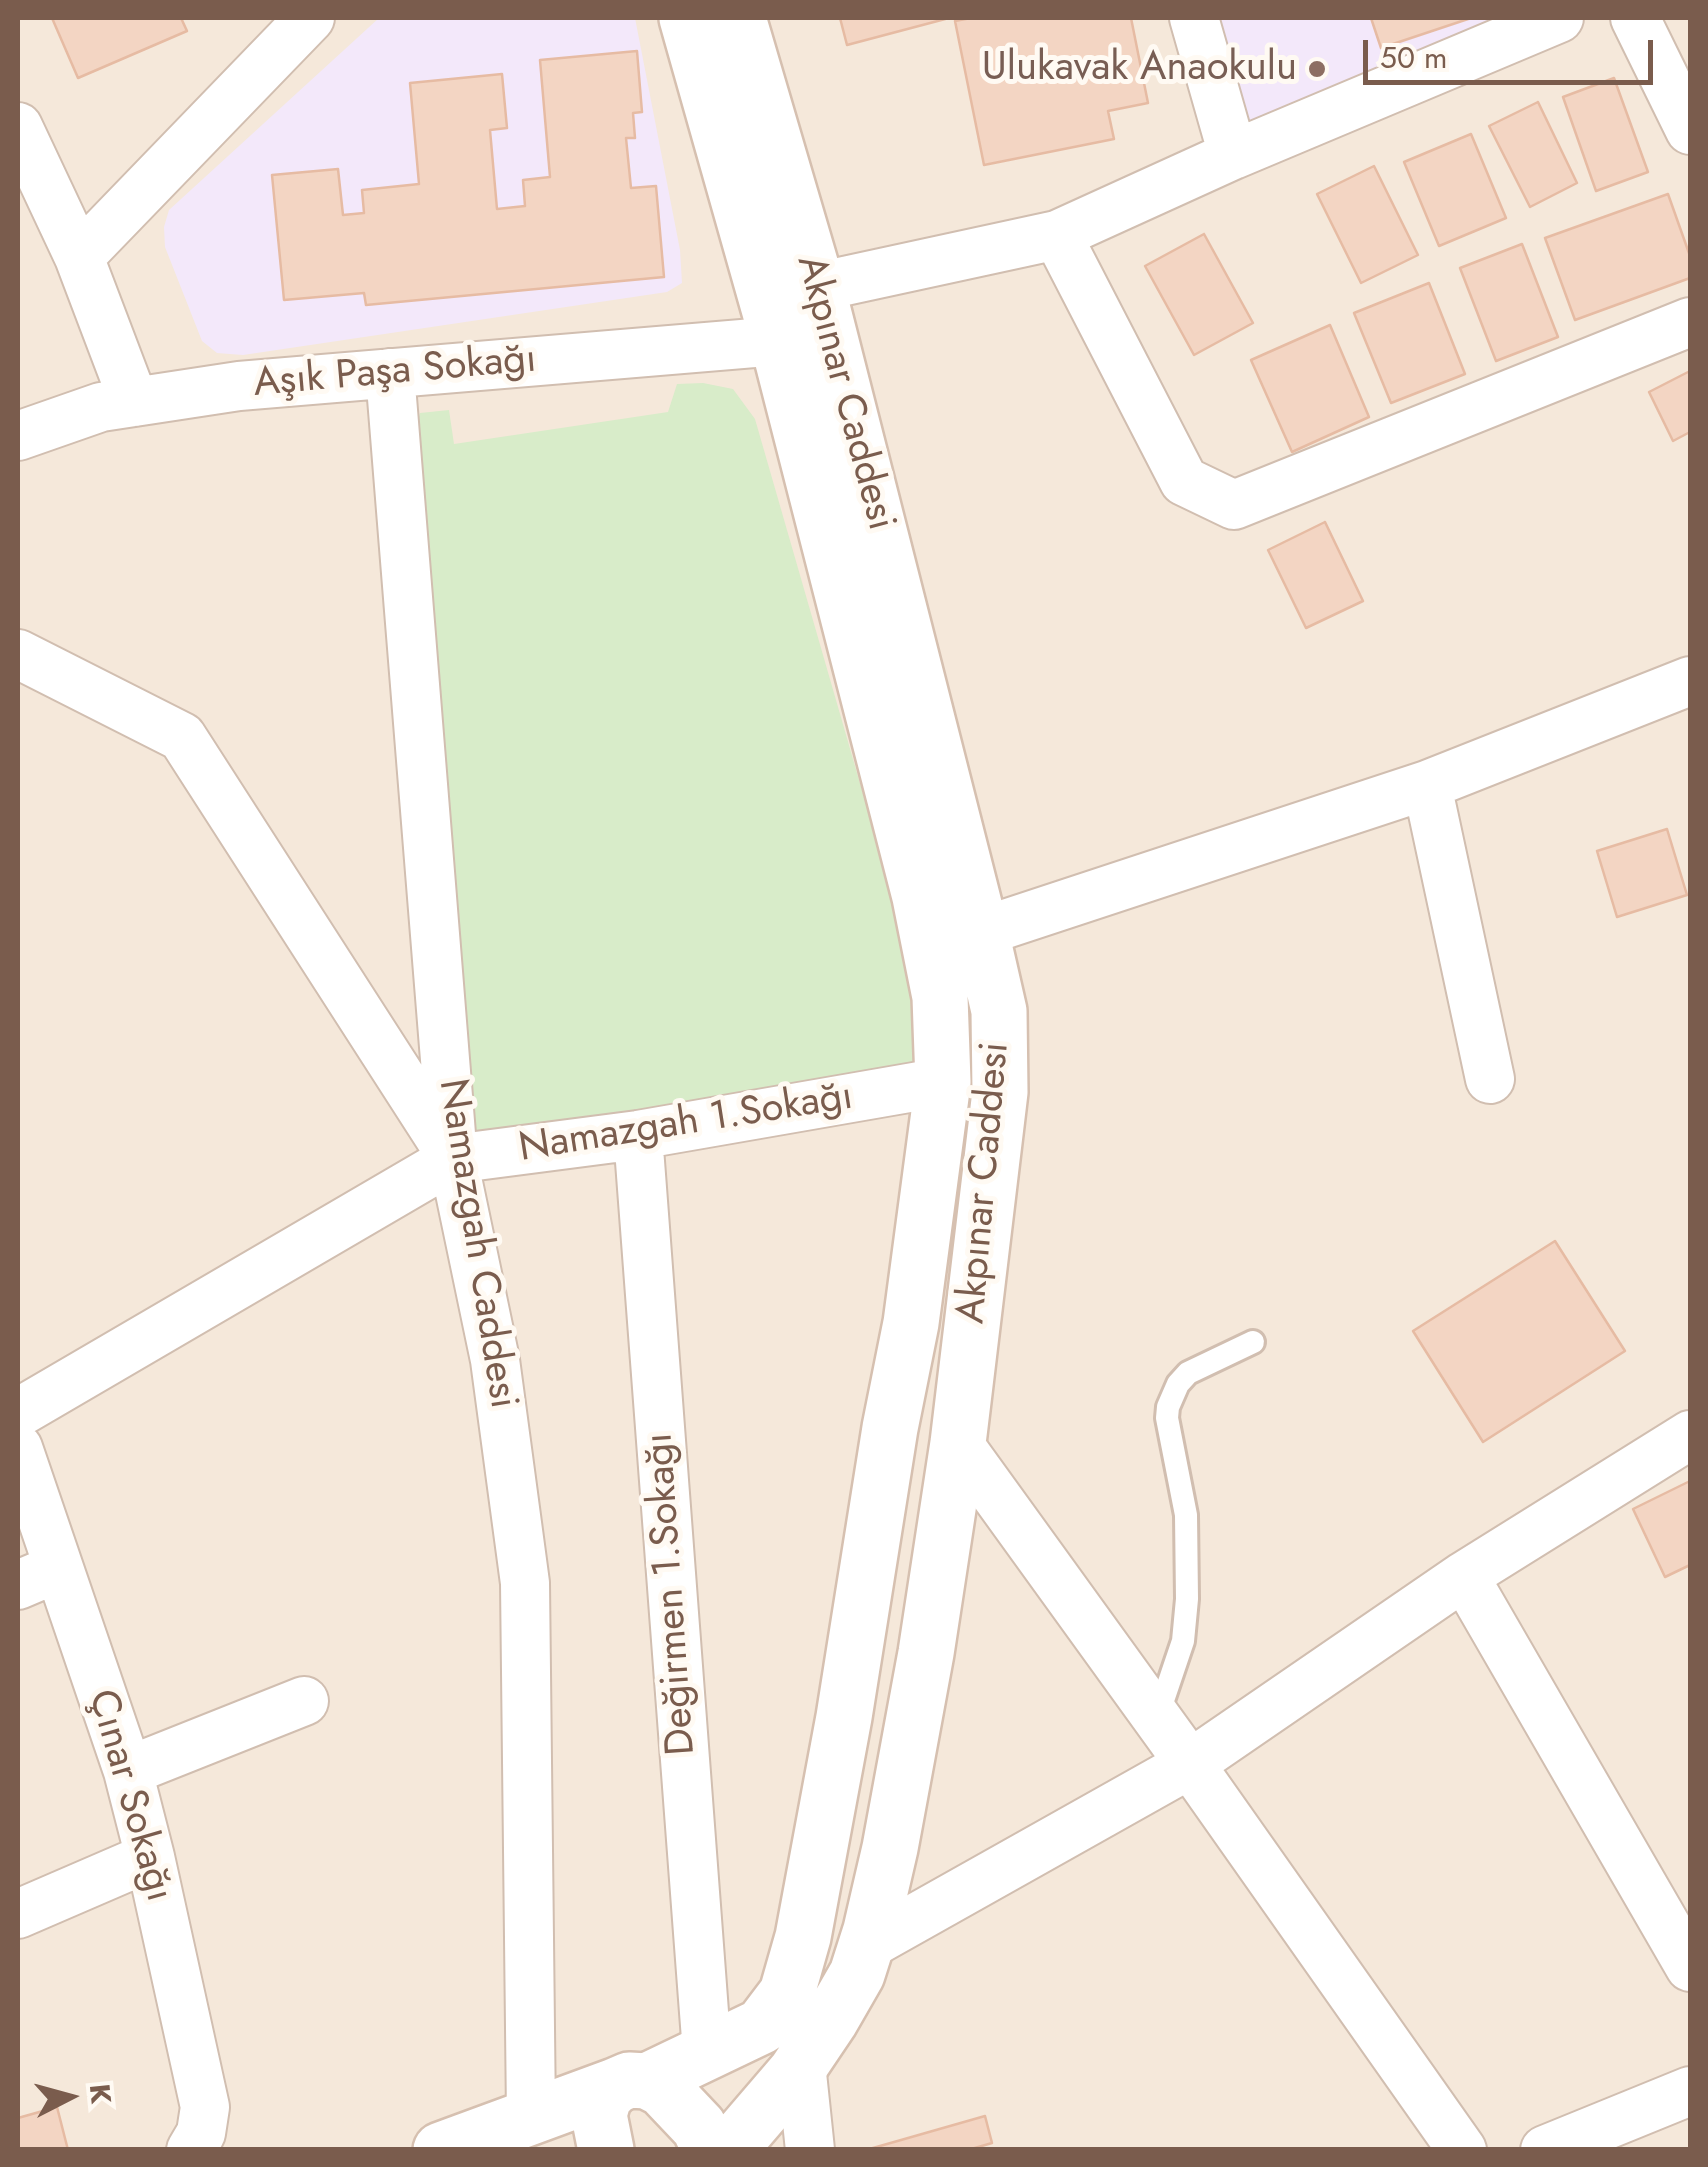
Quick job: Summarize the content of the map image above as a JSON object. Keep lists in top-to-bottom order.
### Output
{
  "streets": {
    "main road": ["Akpınar Caddesi"],
    "street": [
      "Aşık Paşa Sokağı",
      "Namazgah 1.Sokağı",
      "Namazgah Caddesi",
      "Değirmen 1.Sokağı",
      "Çınar Sokağı"
    ]
  },
  "crossings": [
    ["Aşık Paşa Sokağı", "Akpınar Caddesi"],
    ["Aşık Paşa Sokağı", "Namazgah Caddesi"],
    ["Akpınar Caddesi", "Namazgah 1.Sokağı"],
    ["Akpınar Caddesi", "Değirmen 1.Sokağı"],
    ["Namazgah 1.Sokağı", "Namazgah Caddesi"],
    ["Namazgah 1.Sokağı", "Değirmen 1.Sokağı"]
  ],
  "places": ["Ulukavak Anaokulu"],
  "scale_bar": "50 m",
  "north": "right"
}
